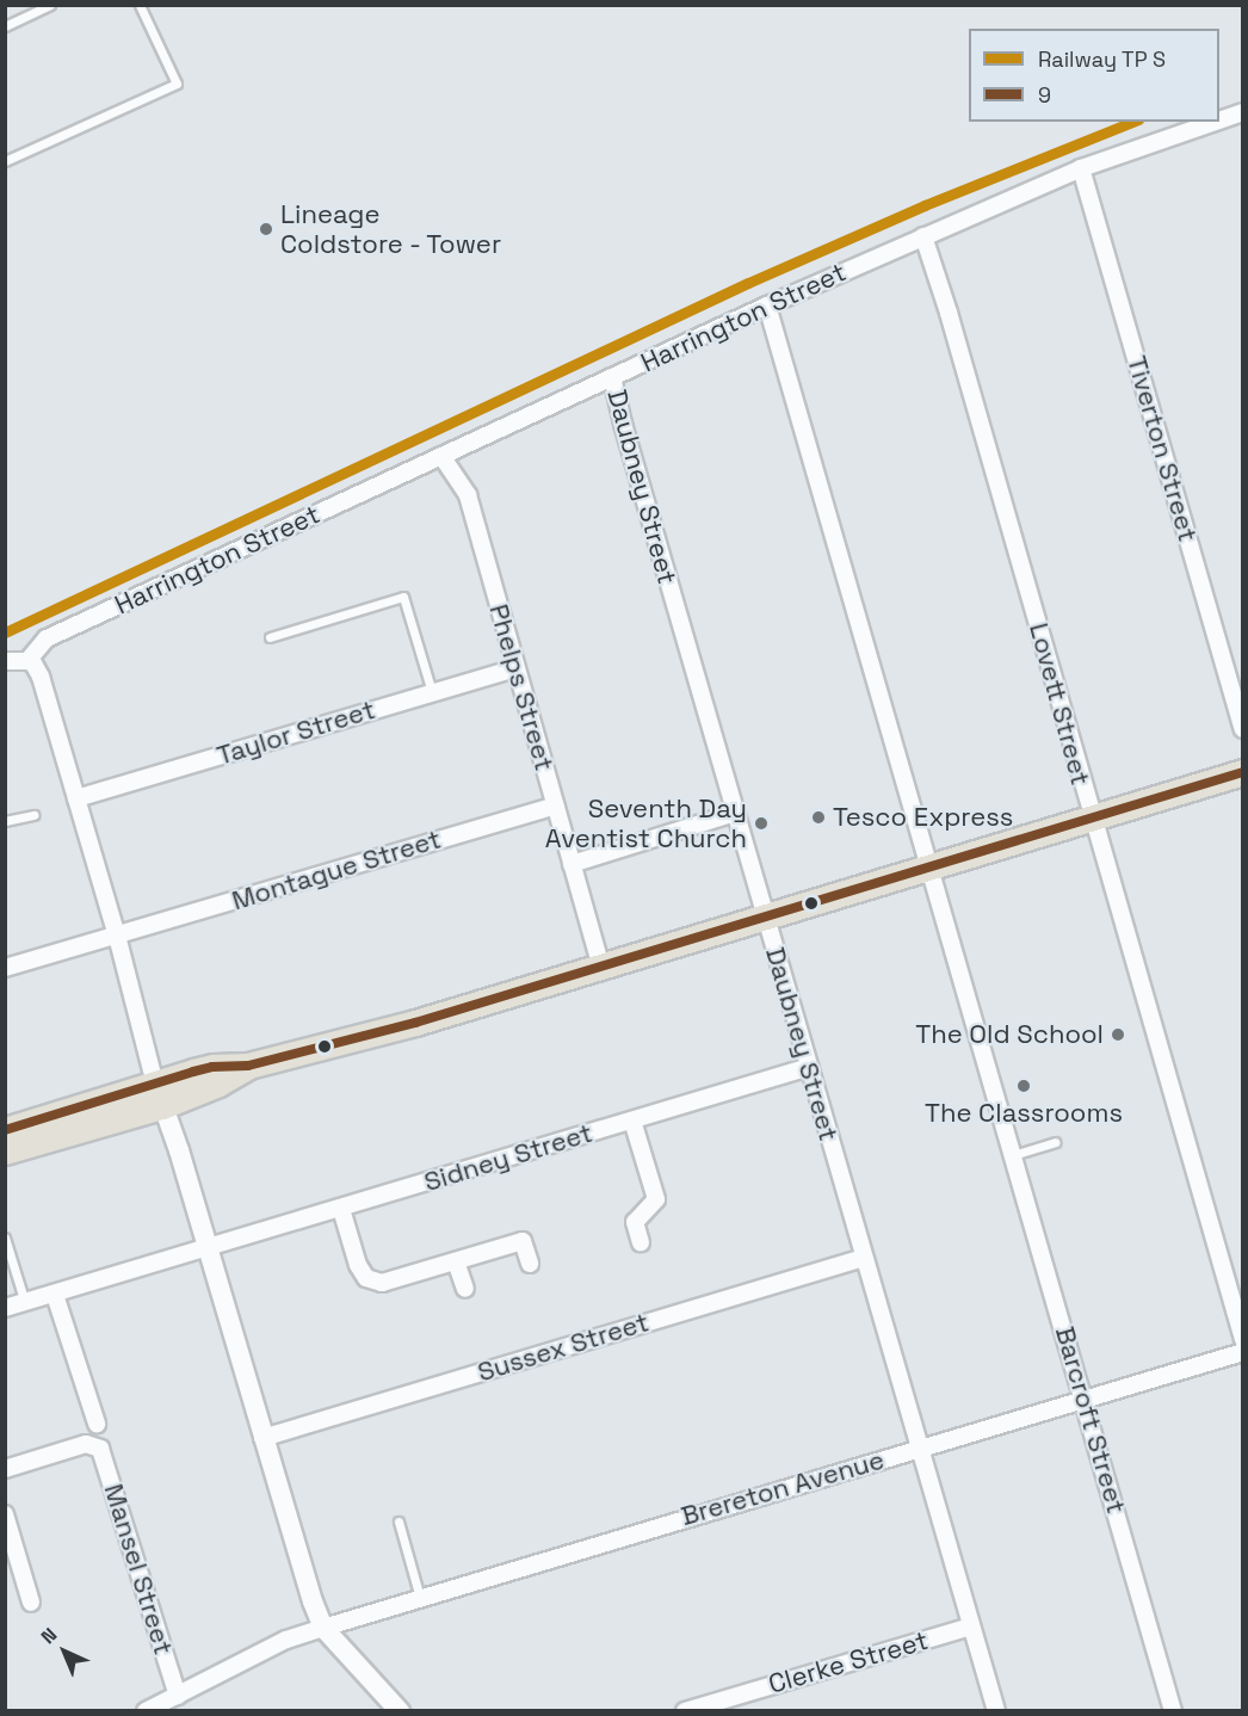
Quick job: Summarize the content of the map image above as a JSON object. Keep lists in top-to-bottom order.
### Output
{
  "streets": {
    "street": [
      "Harrington Street",
      "Tiverton Street",
      "Daubney Street",
      "Phelps Street",
      "Lovett Street",
      "Taylor Street",
      "Montague Street",
      "Sidney Street",
      "Sussex Street",
      "Barcroft Street",
      "Brereton Avenue",
      "Mansel Street",
      "Clerke Street"
    ]
  },
  "crossings": [
    ["Harrington Street", "Tiverton Street"],
    ["Harrington Street", "Daubney Street"],
    ["Harrington Street", "Phelps Street"],
    ["Harrington Street", "Lovett Street"],
    ["Harrington Street", "Barcroft Street"],
    ["Daubney Street", "Sidney Street"],
    ["Daubney Street", "Sussex Street"],
    ["Daubney Street", "Brereton Avenue"],
    ["Daubney Street", "Clerke Street"],
    ["Phelps Street", "Taylor Street"],
    ["Phelps Street", "Montague Street"],
    ["Barcroft Street", "Brereton Avenue"],
    ["Brereton Avenue", "Mansel Street"]
  ],
  "places": [
    "Lineage Coldstore - Tower",
    "Tesco Express",
    "Seventh Day Aventist Church",
    "The Old School",
    "The Classrooms"
  ],
  "lines": ["transit line 9"],
  "legend": ["Railway TP S", "9"],
  "north": "top left"
}
